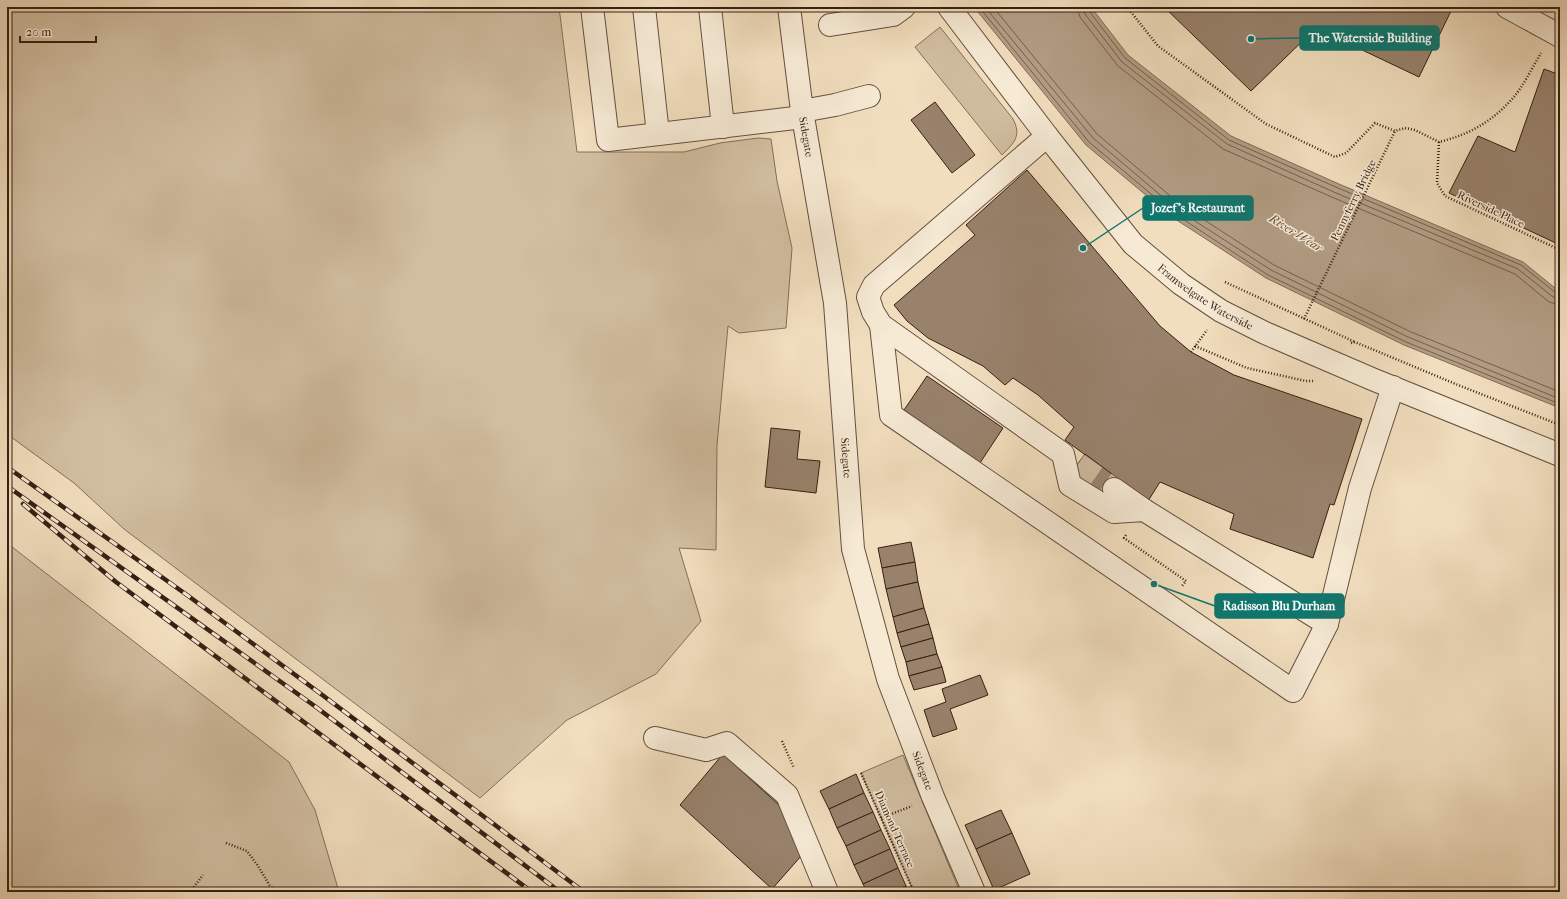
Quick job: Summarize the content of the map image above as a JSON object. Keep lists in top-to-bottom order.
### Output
{
  "streets": {
    "street": ["Sidegate", "Framwelgate Waterside"],
    "path": ["Pennyferry Bridge", "Riverside Place", "Diamond Terrace"]
  },
  "water": ["River Wear"],
  "places": ["The Waterside Building", "Jozef's Restaurant", "Radisson Blu Durham"],
  "scale_bar": "20 m"
}
